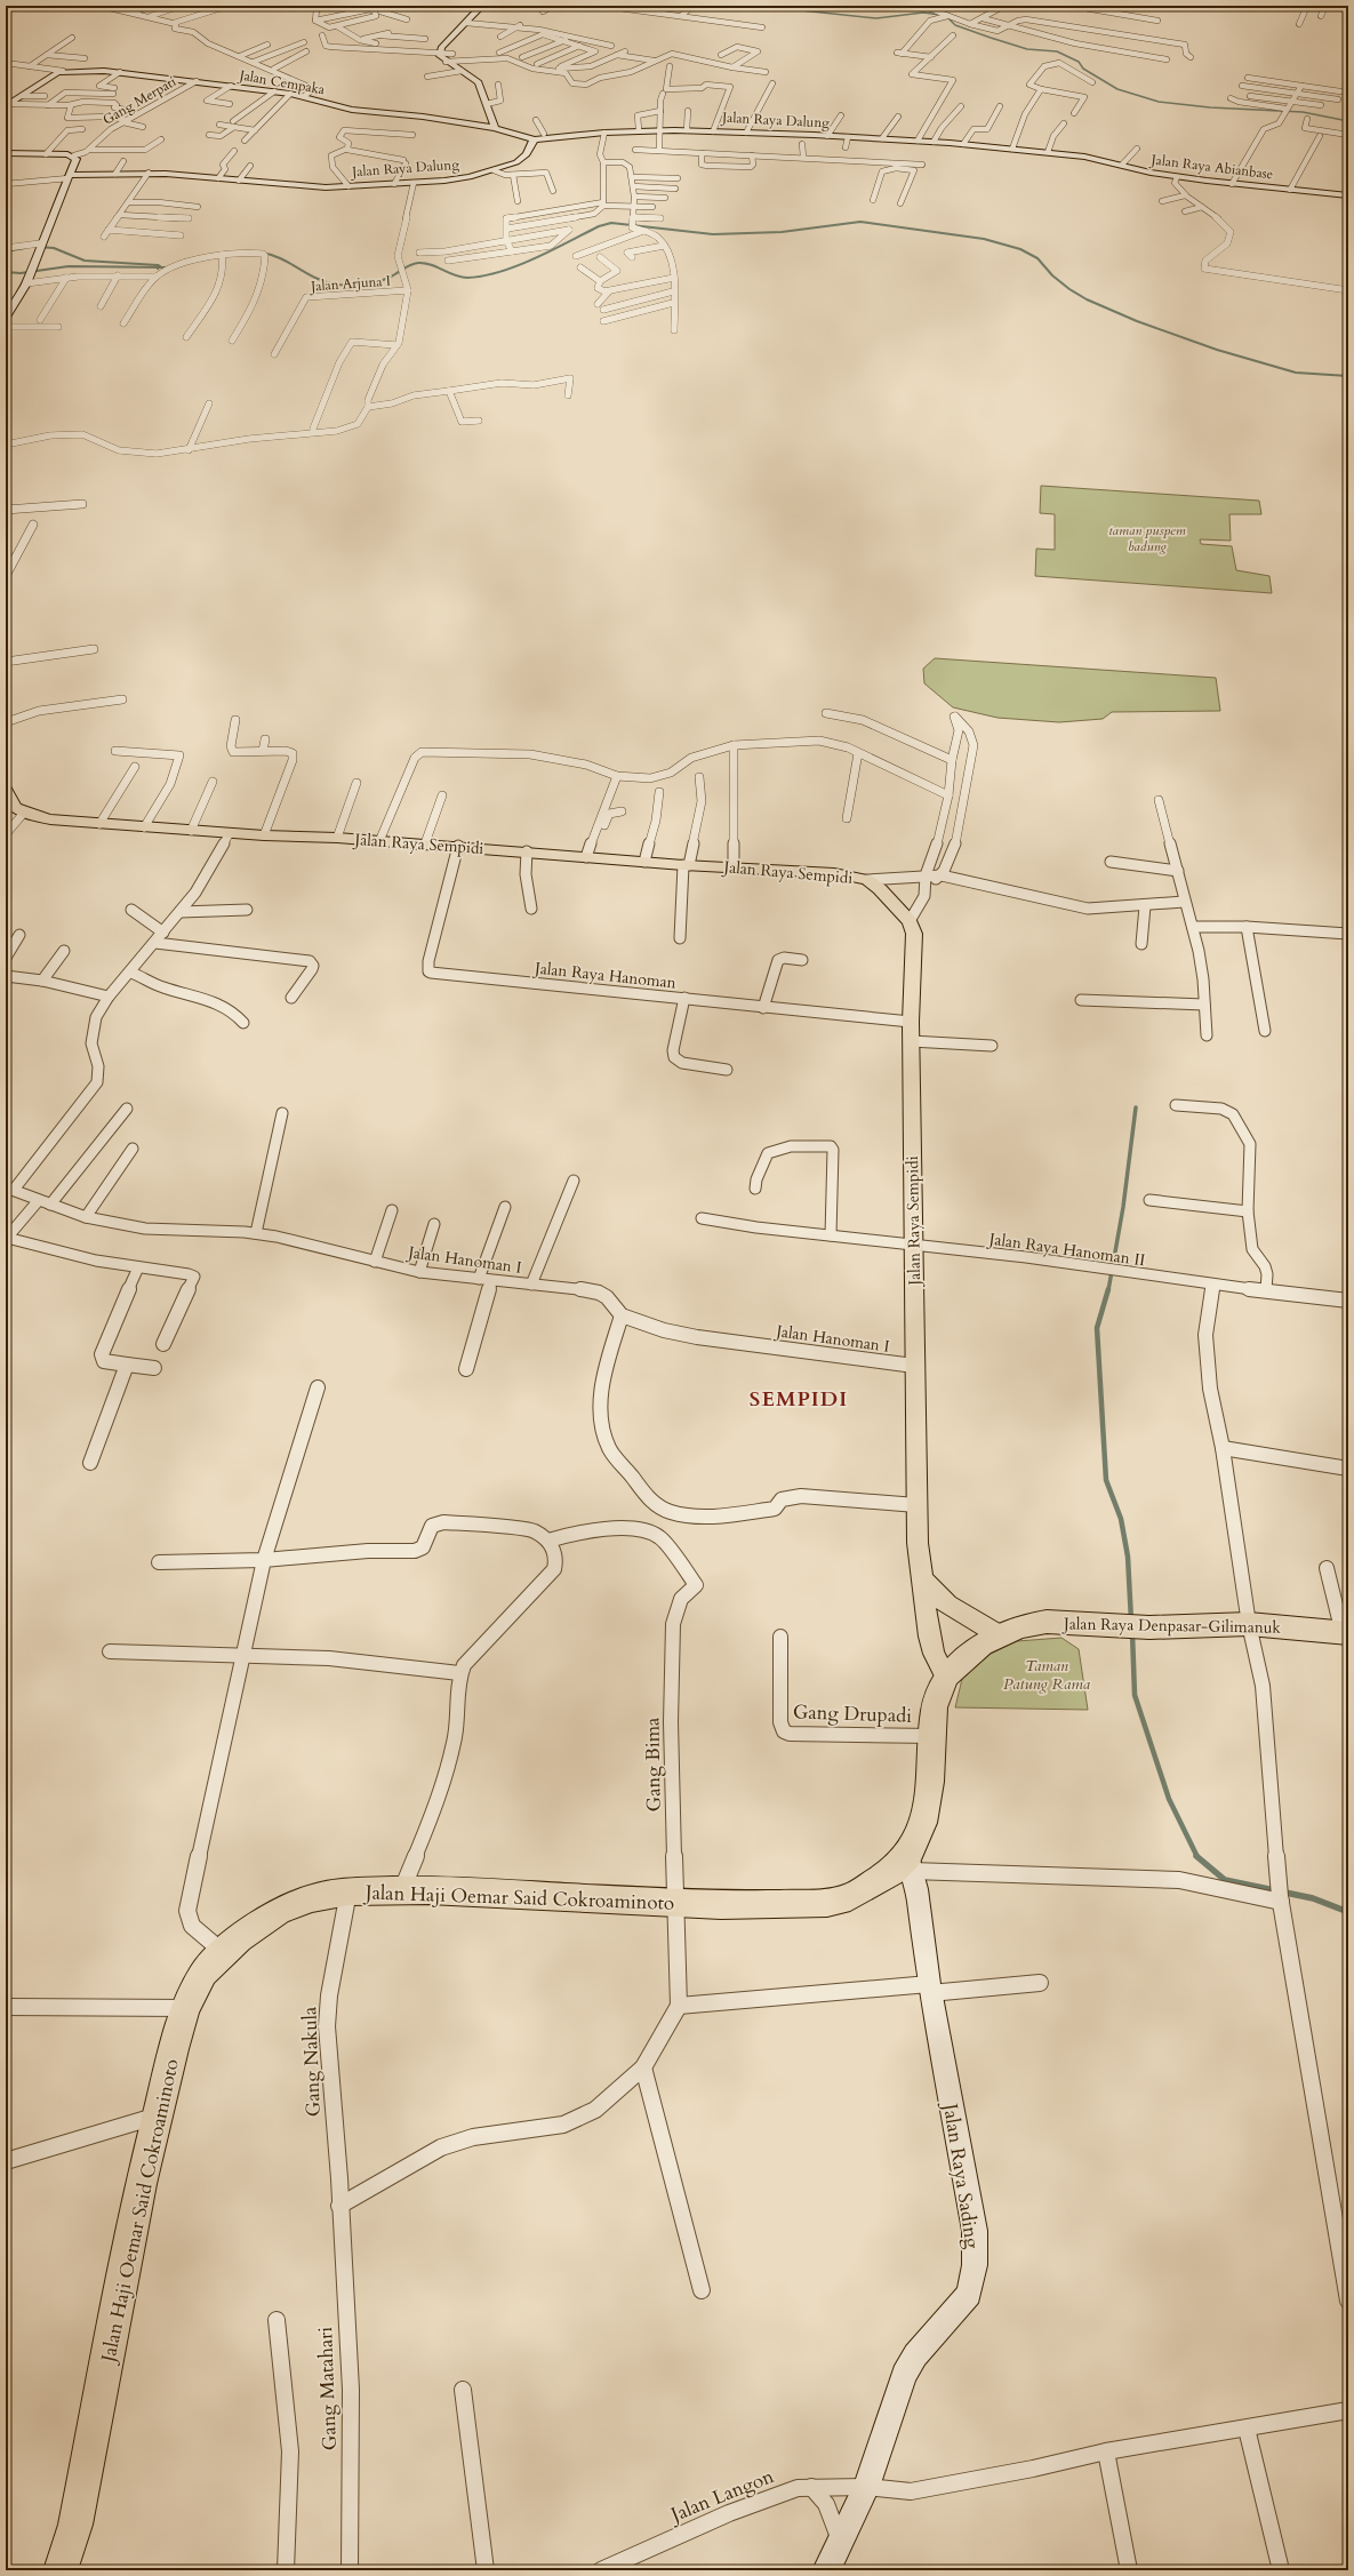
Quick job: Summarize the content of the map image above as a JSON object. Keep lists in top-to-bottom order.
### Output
{
  "streets": {
    "highway": ["Jalan Raya Denpasar-Gilimanuk", "Jalan Haji Oemar Said Cokroaminoto"],
    "main road": ["Jalan Raya Sempidi"],
    "street": [
      "Jalan Cempaka",
      "Gang Merpati",
      "Jalan Raya Dalung",
      "Jalan Raya Abianbase",
      "Jalan Arjuna I",
      "Jalan Raya Hanoman",
      "Jalan Raya Hanoman II",
      "Jalan Hanoman I",
      "Gang Drupadi",
      "Gang Bima",
      "Gang Nakula",
      "Jalan Raya Sading",
      "Gang Matahari",
      "Jalan Langon"
    ]
  },
  "crossings": [
    ["Jalan Cempaka", "Gang Merpati"],
    ["Jalan Cempaka", "Jalan Raya Dalung"],
    ["Jalan Raya Dalung", "Jalan Raya Abianbase"],
    ["Jalan Raya Sempidi", "Jalan Raya Hanoman"],
    ["Jalan Raya Sempidi", "Jalan Raya Hanoman II"],
    ["Jalan Raya Sempidi", "Jalan Hanoman I"],
    ["Jalan Raya Sempidi", "Jalan Haji Oemar Said Cokroaminoto"],
    ["Jalan Raya Denpasar-Gilimanuk", "Jalan Haji Oemar Said Cokroaminoto"],
    ["Gang Drupadi", "Jalan Haji Oemar Said Cokroaminoto"],
    ["Gang Bima", "Jalan Haji Oemar Said Cokroaminoto"],
    ["Jalan Haji Oemar Said Cokroaminoto", "Gang Nakula"],
    ["Jalan Haji Oemar Said Cokroaminoto", "Jalan Raya Sading"],
    ["Gang Nakula", "Gang Matahari"],
    ["Jalan Raya Sading", "Jalan Langon"]
  ],
  "districts": ["SEMPIDI"],
  "parks": ["taman puspem badung", "Taman Patung Rama"]
}
